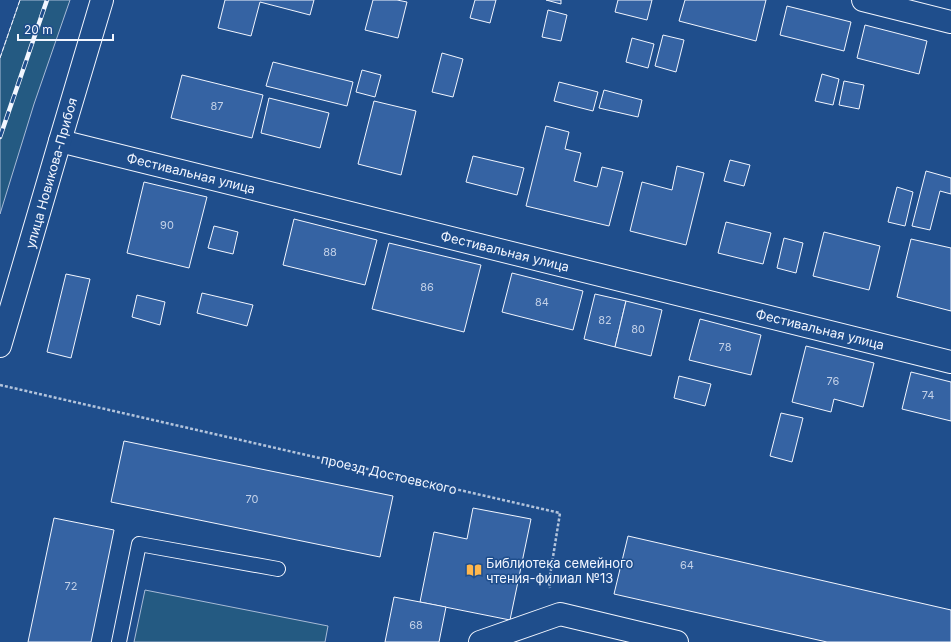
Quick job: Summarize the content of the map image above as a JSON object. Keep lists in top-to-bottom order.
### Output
{
  "streets": {
    "street": ["улица Новикова-Прибоя", "Фестивальная улица"],
    "path": ["проезд Достоевского"]
  },
  "crossings": [
    ["улица Новикова-Прибоя", "Фестивальная улица"]
  ],
  "places": {
    "library": ["Библиотека семейного чтения-филиал №13"]
  },
  "house_numbers": [
    "87",
    "90",
    "88",
    "86",
    "84",
    "82",
    "80",
    "78",
    "76",
    "74",
    "70",
    "64",
    "72",
    "68"
  ],
  "scale_bar": "20 m"
}
